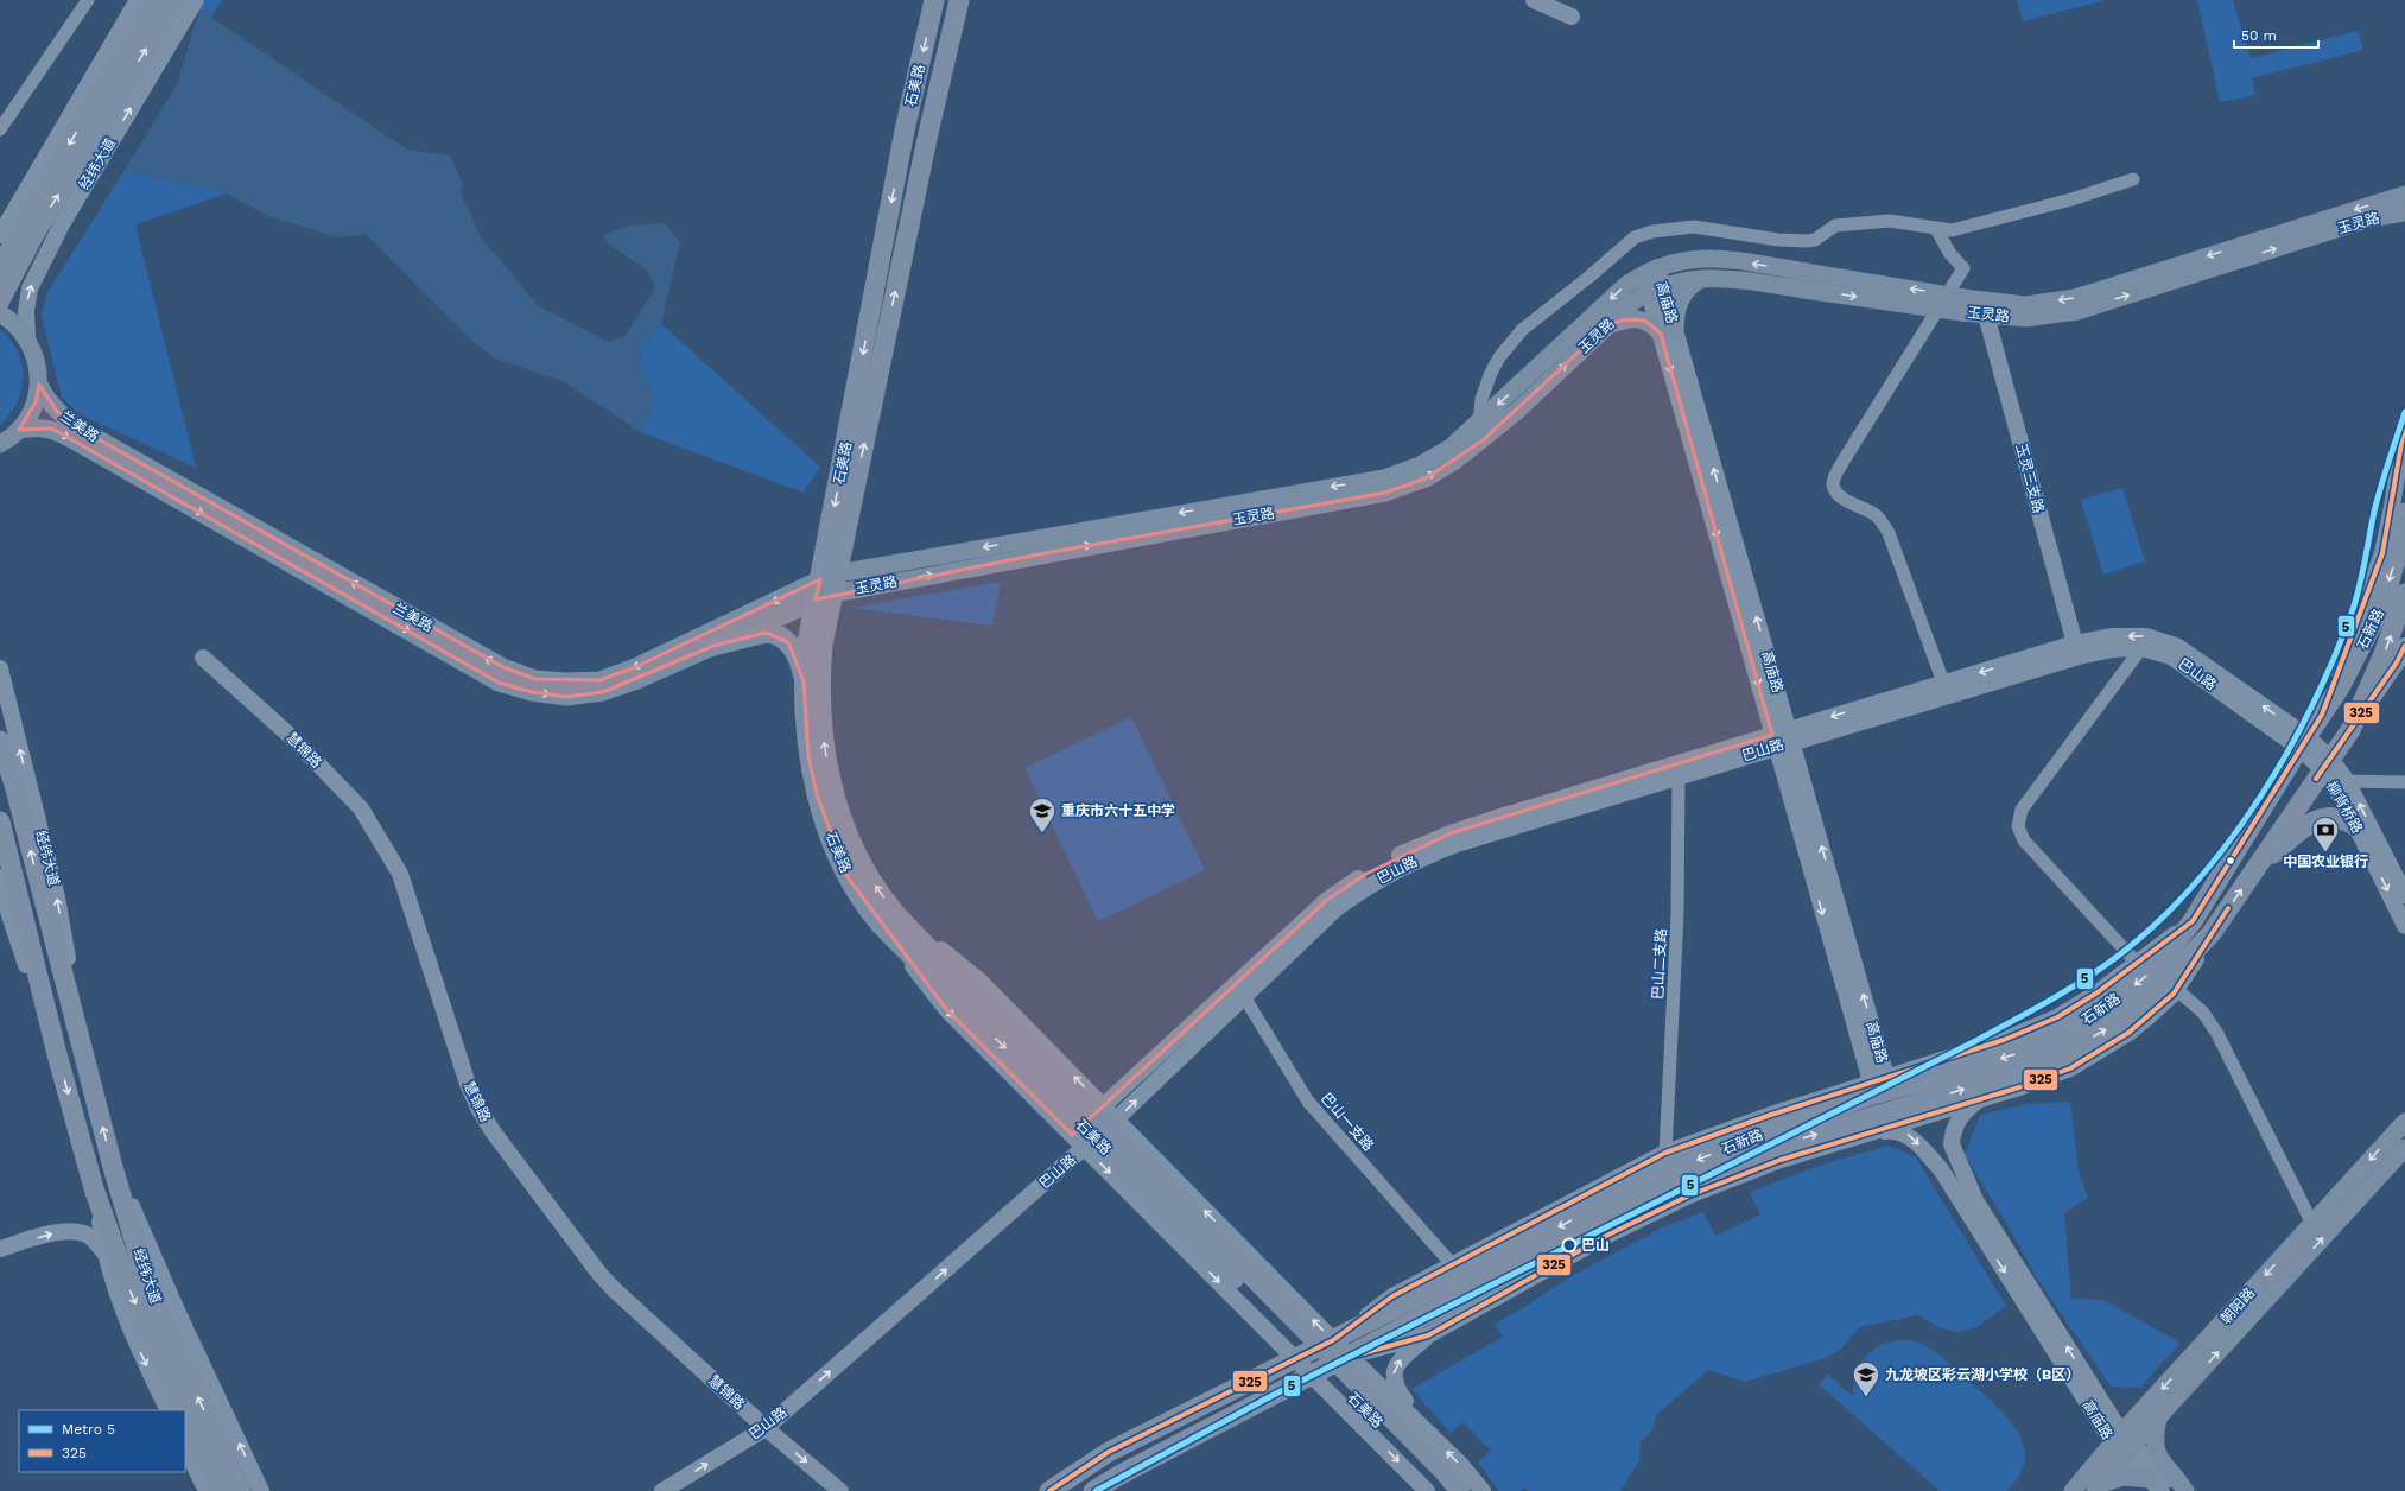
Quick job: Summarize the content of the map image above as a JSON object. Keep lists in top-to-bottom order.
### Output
{
  "streets": {
    "main road": [
      "石美路",
      "经纬大道",
      "玉灵路",
      "兰美路",
      "石新路",
      "朝阳路"
    ],
    "street": [
      "高庙路",
      "玉灵三支路",
      "巴山路",
      "慧锦路",
      "柳背桥路",
      "巴山二支路",
      "巴山一支路"
    ]
  },
  "crossings": [
    ["石美路", "玉灵路"],
    ["石美路", "兰美路"],
    ["经纬大道", "兰美路"],
    ["玉灵路", "高庙路"],
    ["玉灵路", "兰美路"],
    ["玉灵路", "玉灵三支路"],
    ["高庙路", "巴山路"],
    ["高庙路", "朝阳路"],
    ["玉灵三支路", "巴山路"],
    ["石新路", "巴山路"],
    ["石新路", "柳背桥路"],
    ["巴山路", "慧锦路"],
    ["巴山路", "柳背桥路"],
    ["巴山路", "巴山二支路"],
    ["巴山路", "巴山一支路"]
  ],
  "places": {
    "school or university": ["重庆市六十五中学", "九龙坡区彩云湖小学校（B区）"],
    "bank": ["中国农业银行"],
    "other": ["巴山"]
  },
  "lines": ["metro line 5", "transit line 325"],
  "legend": ["Metro 5", "325"],
  "scale_bar": "50 m"
}
